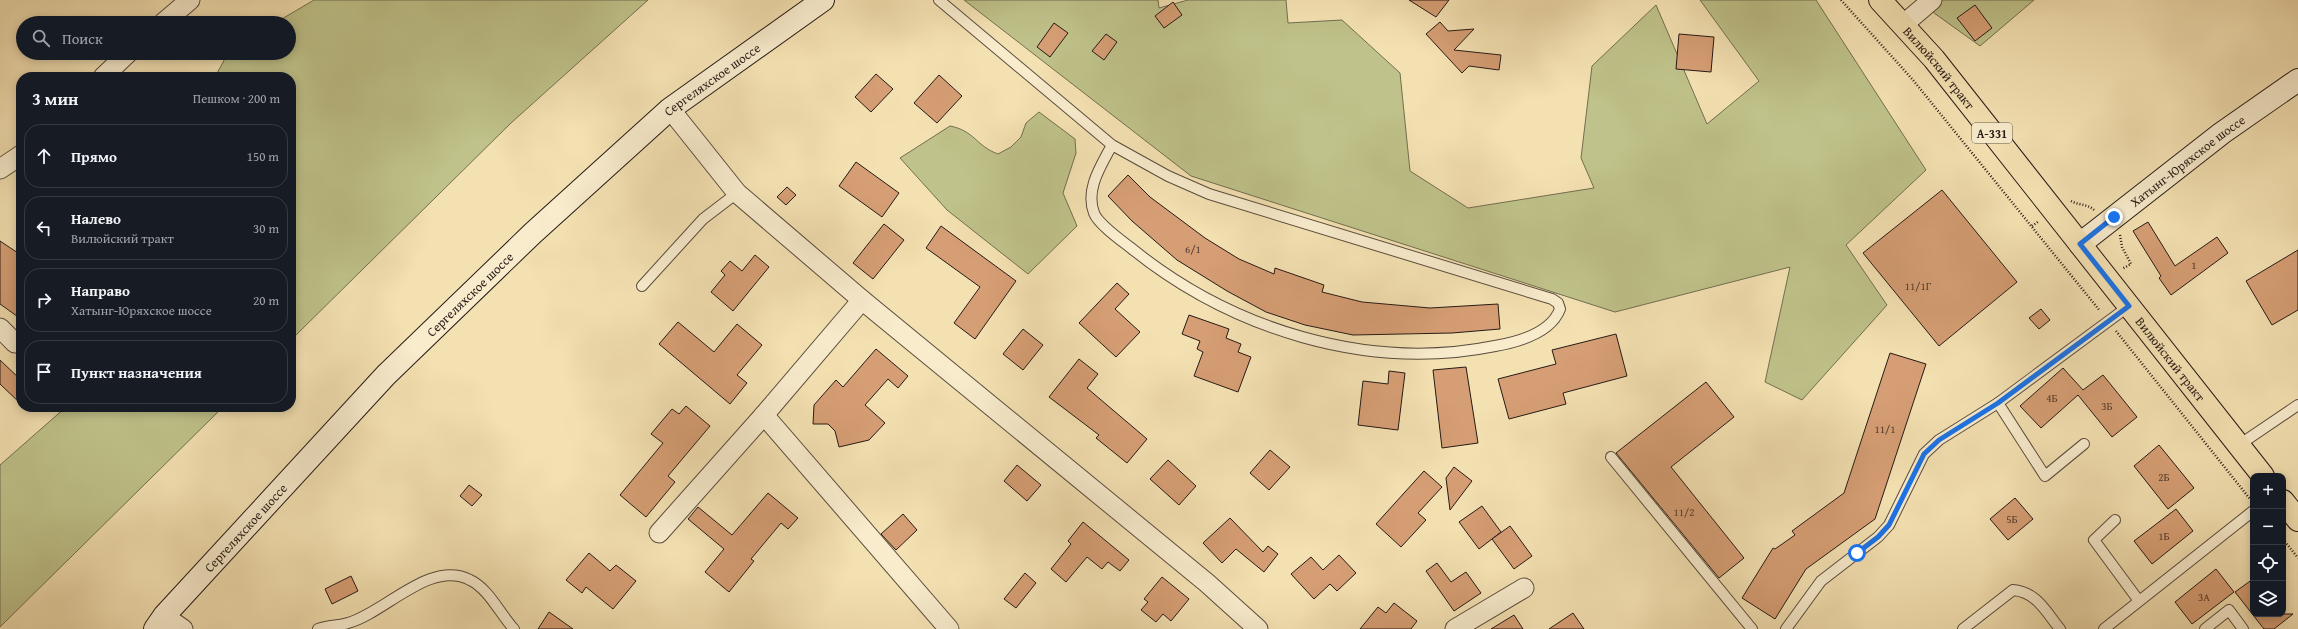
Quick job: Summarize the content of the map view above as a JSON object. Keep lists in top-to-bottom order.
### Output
{
  "streets": {
    "main road": [
      "Вилюйский тракт",
      "Сергеляхское шоссе",
      "А-331",
      "Хатынг-Юряхское шоссе"
    ]
  },
  "crossings": [
    ["Вилюйский тракт", "Хатынг-Юряхское шоссе"]
  ],
  "house_numbers": [
    "6/1",
    "1",
    "11/1Г",
    "4Б",
    "3Б",
    "11/1",
    "2Б",
    "11/2",
    "5Б",
    "1Б",
    "3А"
  ],
  "page": {
    "search": "Поиск",
    "heading": ["3 мин", "Пешком · 200 m"],
    "list": [
      ["Прямо", "150 m"],
      ["Налево", "Вилюйский тракт", "30 m"],
      ["Направо", "Хатынг-Юряхское шоссе", "20 m"],
      "Пункт назначения"
    ],
    "map_buttons": ["+", "−"]
  }
}
